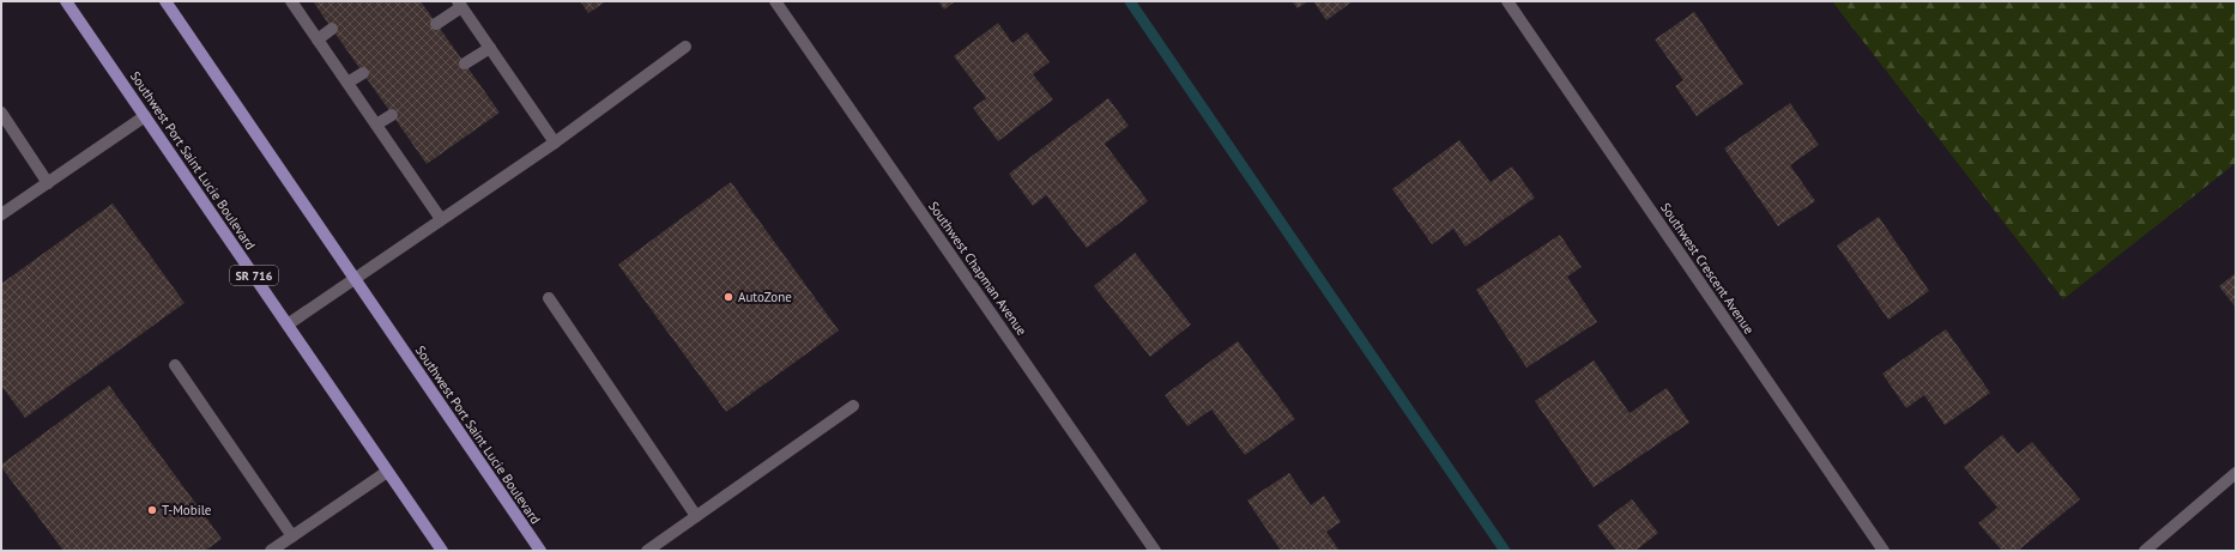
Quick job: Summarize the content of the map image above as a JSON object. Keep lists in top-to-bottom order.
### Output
{
  "streets": {
    "main road": ["Southwest Port Saint Lucie Boulevard", "SR 716"],
    "street": ["Southwest Chapman Avenue", "Southwest Crescent Avenue"]
  },
  "places": ["AutoZone", "T-Mobile"]
}
